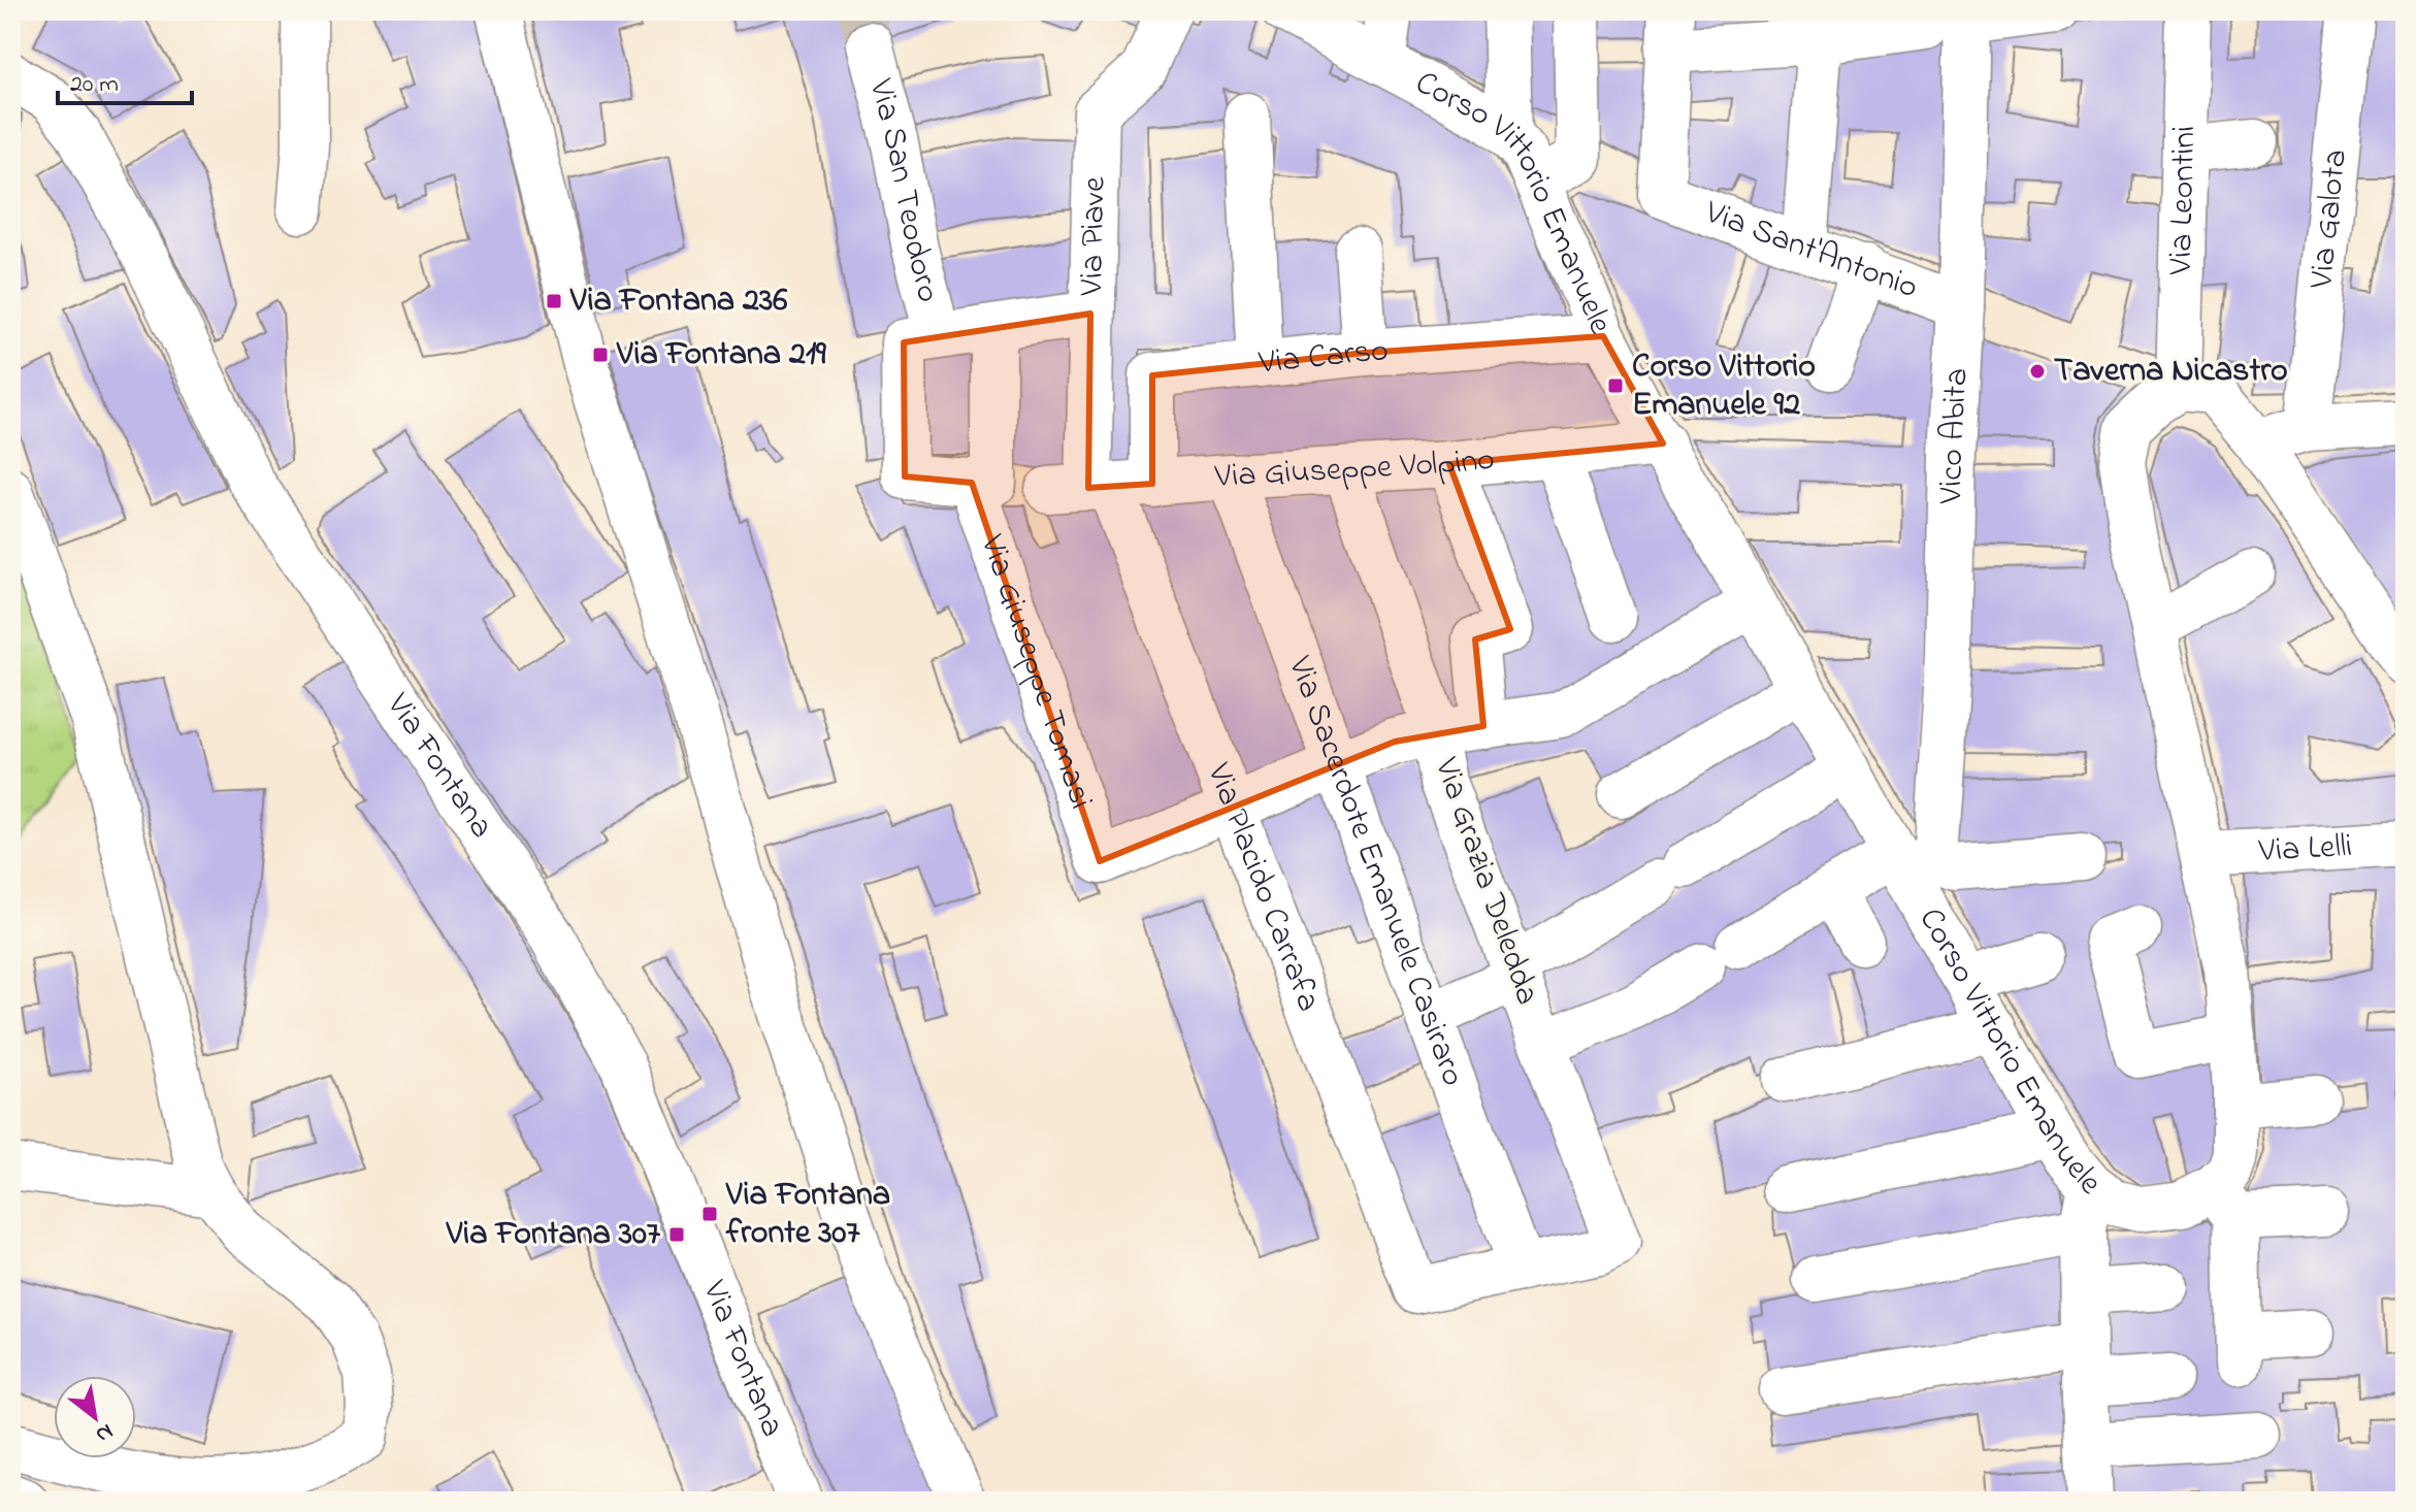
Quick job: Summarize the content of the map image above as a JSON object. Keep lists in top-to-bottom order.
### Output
{
  "streets": {
    "street": [
      "Via San Teodoro",
      "Via Leontini",
      "Corso Vittorio Emanuele",
      "Via Galota",
      "Via Piave",
      "Via Sant'Antonio",
      "Via Carso",
      "Vico Abita",
      "Via Giuseppe Volpino",
      "Via Giuseppe Tomasi",
      "Via Fontana",
      "Via Lelli",
      "Via Sacerdote Emanuele Casiraro",
      "Via Grazia Deledda",
      "Via Placido Carrafa"
    ]
  },
  "crossings": [
    ["Corso Vittorio Emanuele", "Via Carso"],
    ["Corso Vittorio Emanuele", "Vico Abita"],
    ["Corso Vittorio Emanuele", "Via Giuseppe Volpino"],
    ["Via Piave", "Via Carso"],
    ["Via Piave", "Via Giuseppe Volpino"],
    ["Via Piave", "Via Placido Carrafa"],
    ["Via Sant'Antonio", "Vico Abita"],
    ["Via Carso", "Via Giuseppe Volpino"],
    ["Via Carso", "Via Placido Carrafa"],
    ["Via Giuseppe Volpino", "Via Sacerdote Emanuele Casiraro"],
    ["Via Giuseppe Volpino", "Via Grazia Deledda"],
    ["Via Giuseppe Volpino", "Via Placido Carrafa"],
    ["Via Giuseppe Tomasi", "Via Placido Carrafa"],
    ["Via Sacerdote Emanuele Casiraro", "Via Grazia Deledda"],
    ["Via Sacerdote Emanuele Casiraro", "Via Placido Carrafa"],
    ["Via Grazia Deledda", "Via Placido Carrafa"]
  ],
  "places": {
    "transit": [
      "Via Fontana 236",
      "Via Fontana 219",
      "Corso Vittorio Emanuele 92",
      "Via Fontana fronte 307",
      "Via Fontana 307"
    ],
    "other": ["Taverna Nicastro"]
  },
  "scale_bar": "20 m",
  "north": "bottom right"
}
